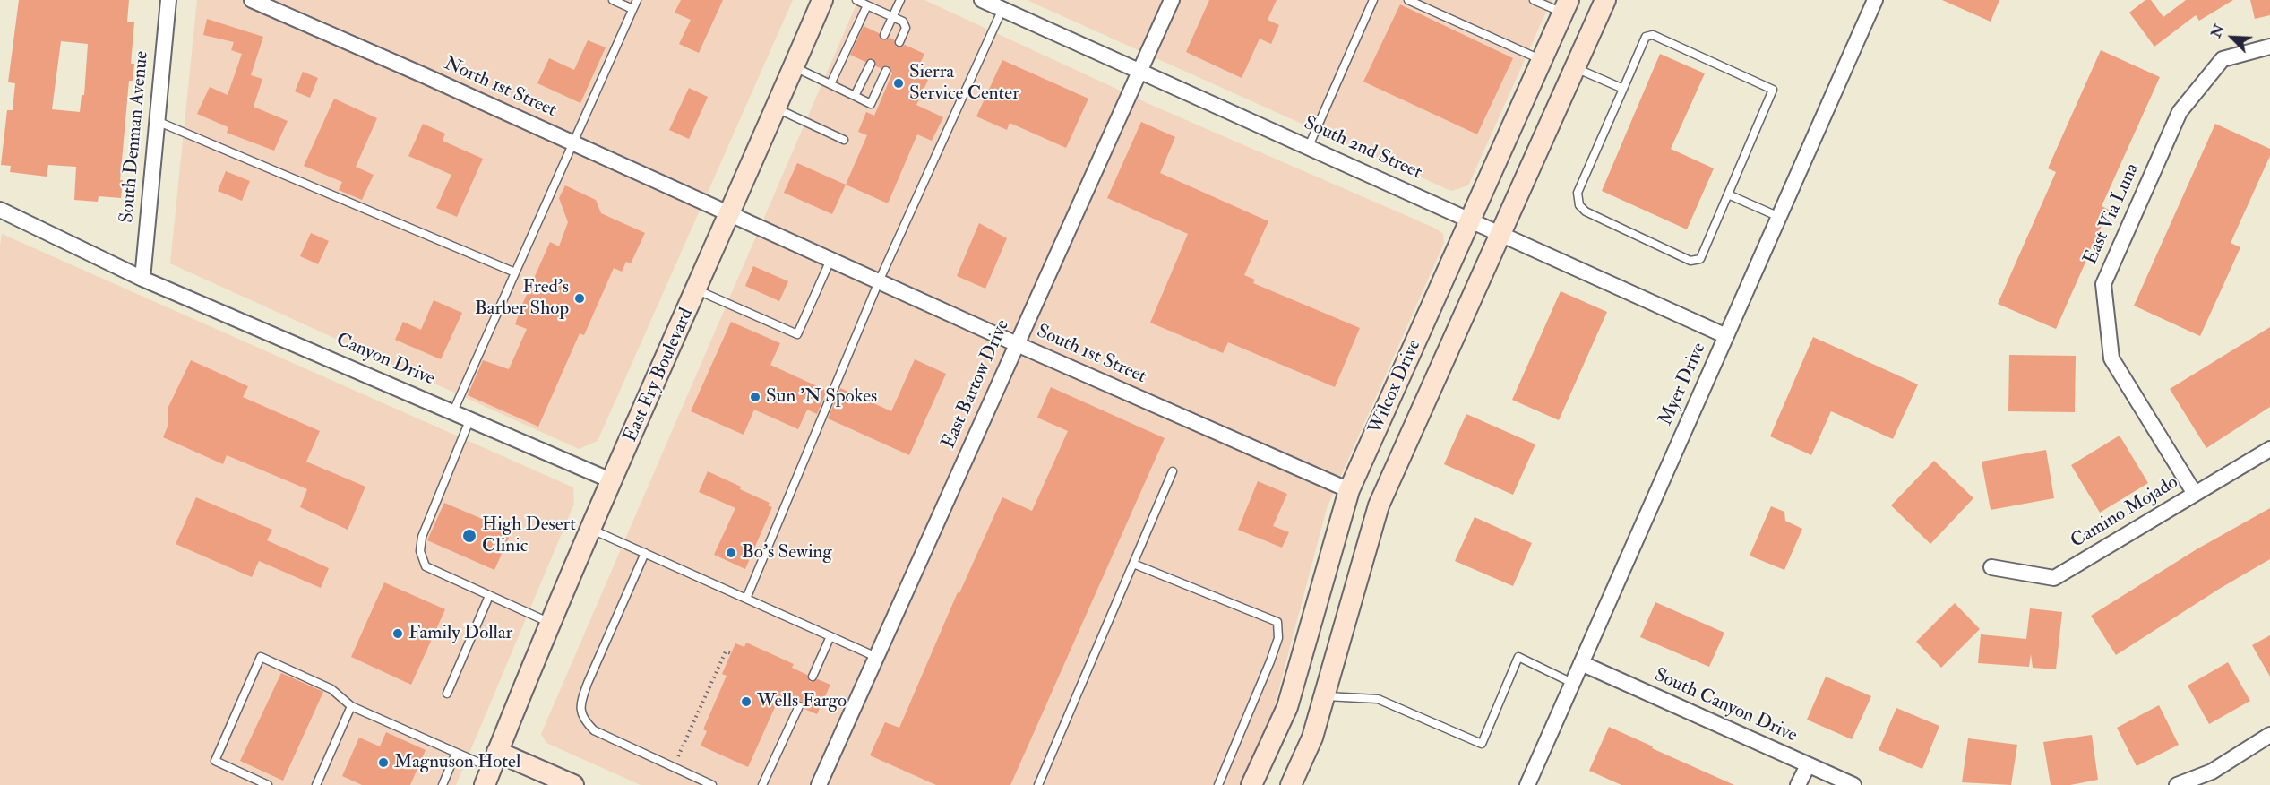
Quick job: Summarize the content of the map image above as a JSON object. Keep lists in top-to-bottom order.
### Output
{
  "streets": {
    "street": [
      "North 1st Street",
      "South Denman Avenue",
      "South 2nd Street",
      "East Via Luna",
      "South 1st Street",
      "Canyon Drive",
      "East Fry Boulevard",
      "East Bartow Drive",
      "Myer Drive",
      "Wilcox Drive",
      "Camino Mojado",
      "South Canyon Drive"
    ]
  },
  "crossings": [
    ["North 1st Street", "South 1st Street"],
    ["North 1st Street", "East Fry Boulevard"],
    ["South Denman Avenue", "Canyon Drive"],
    ["South 2nd Street", "East Bartow Drive"],
    ["South 2nd Street", "Myer Drive"],
    ["South 2nd Street", "Wilcox Drive"],
    ["East Via Luna", "Camino Mojado"],
    ["South 1st Street", "East Fry Boulevard"],
    ["South 1st Street", "East Bartow Drive"],
    ["South 1st Street", "Wilcox Drive"],
    ["Canyon Drive", "East Fry Boulevard"],
    ["Myer Drive", "South Canyon Drive"]
  ],
  "places": [
    "Sierra Service Center",
    "Fred's Barber Shop",
    "Sun 'N Spokes",
    "High Desert Clinic",
    "Bo's Sewing",
    "Family Dollar",
    "Wells Fargo",
    "Magnuson Hotel"
  ],
  "north": "top left"
}
